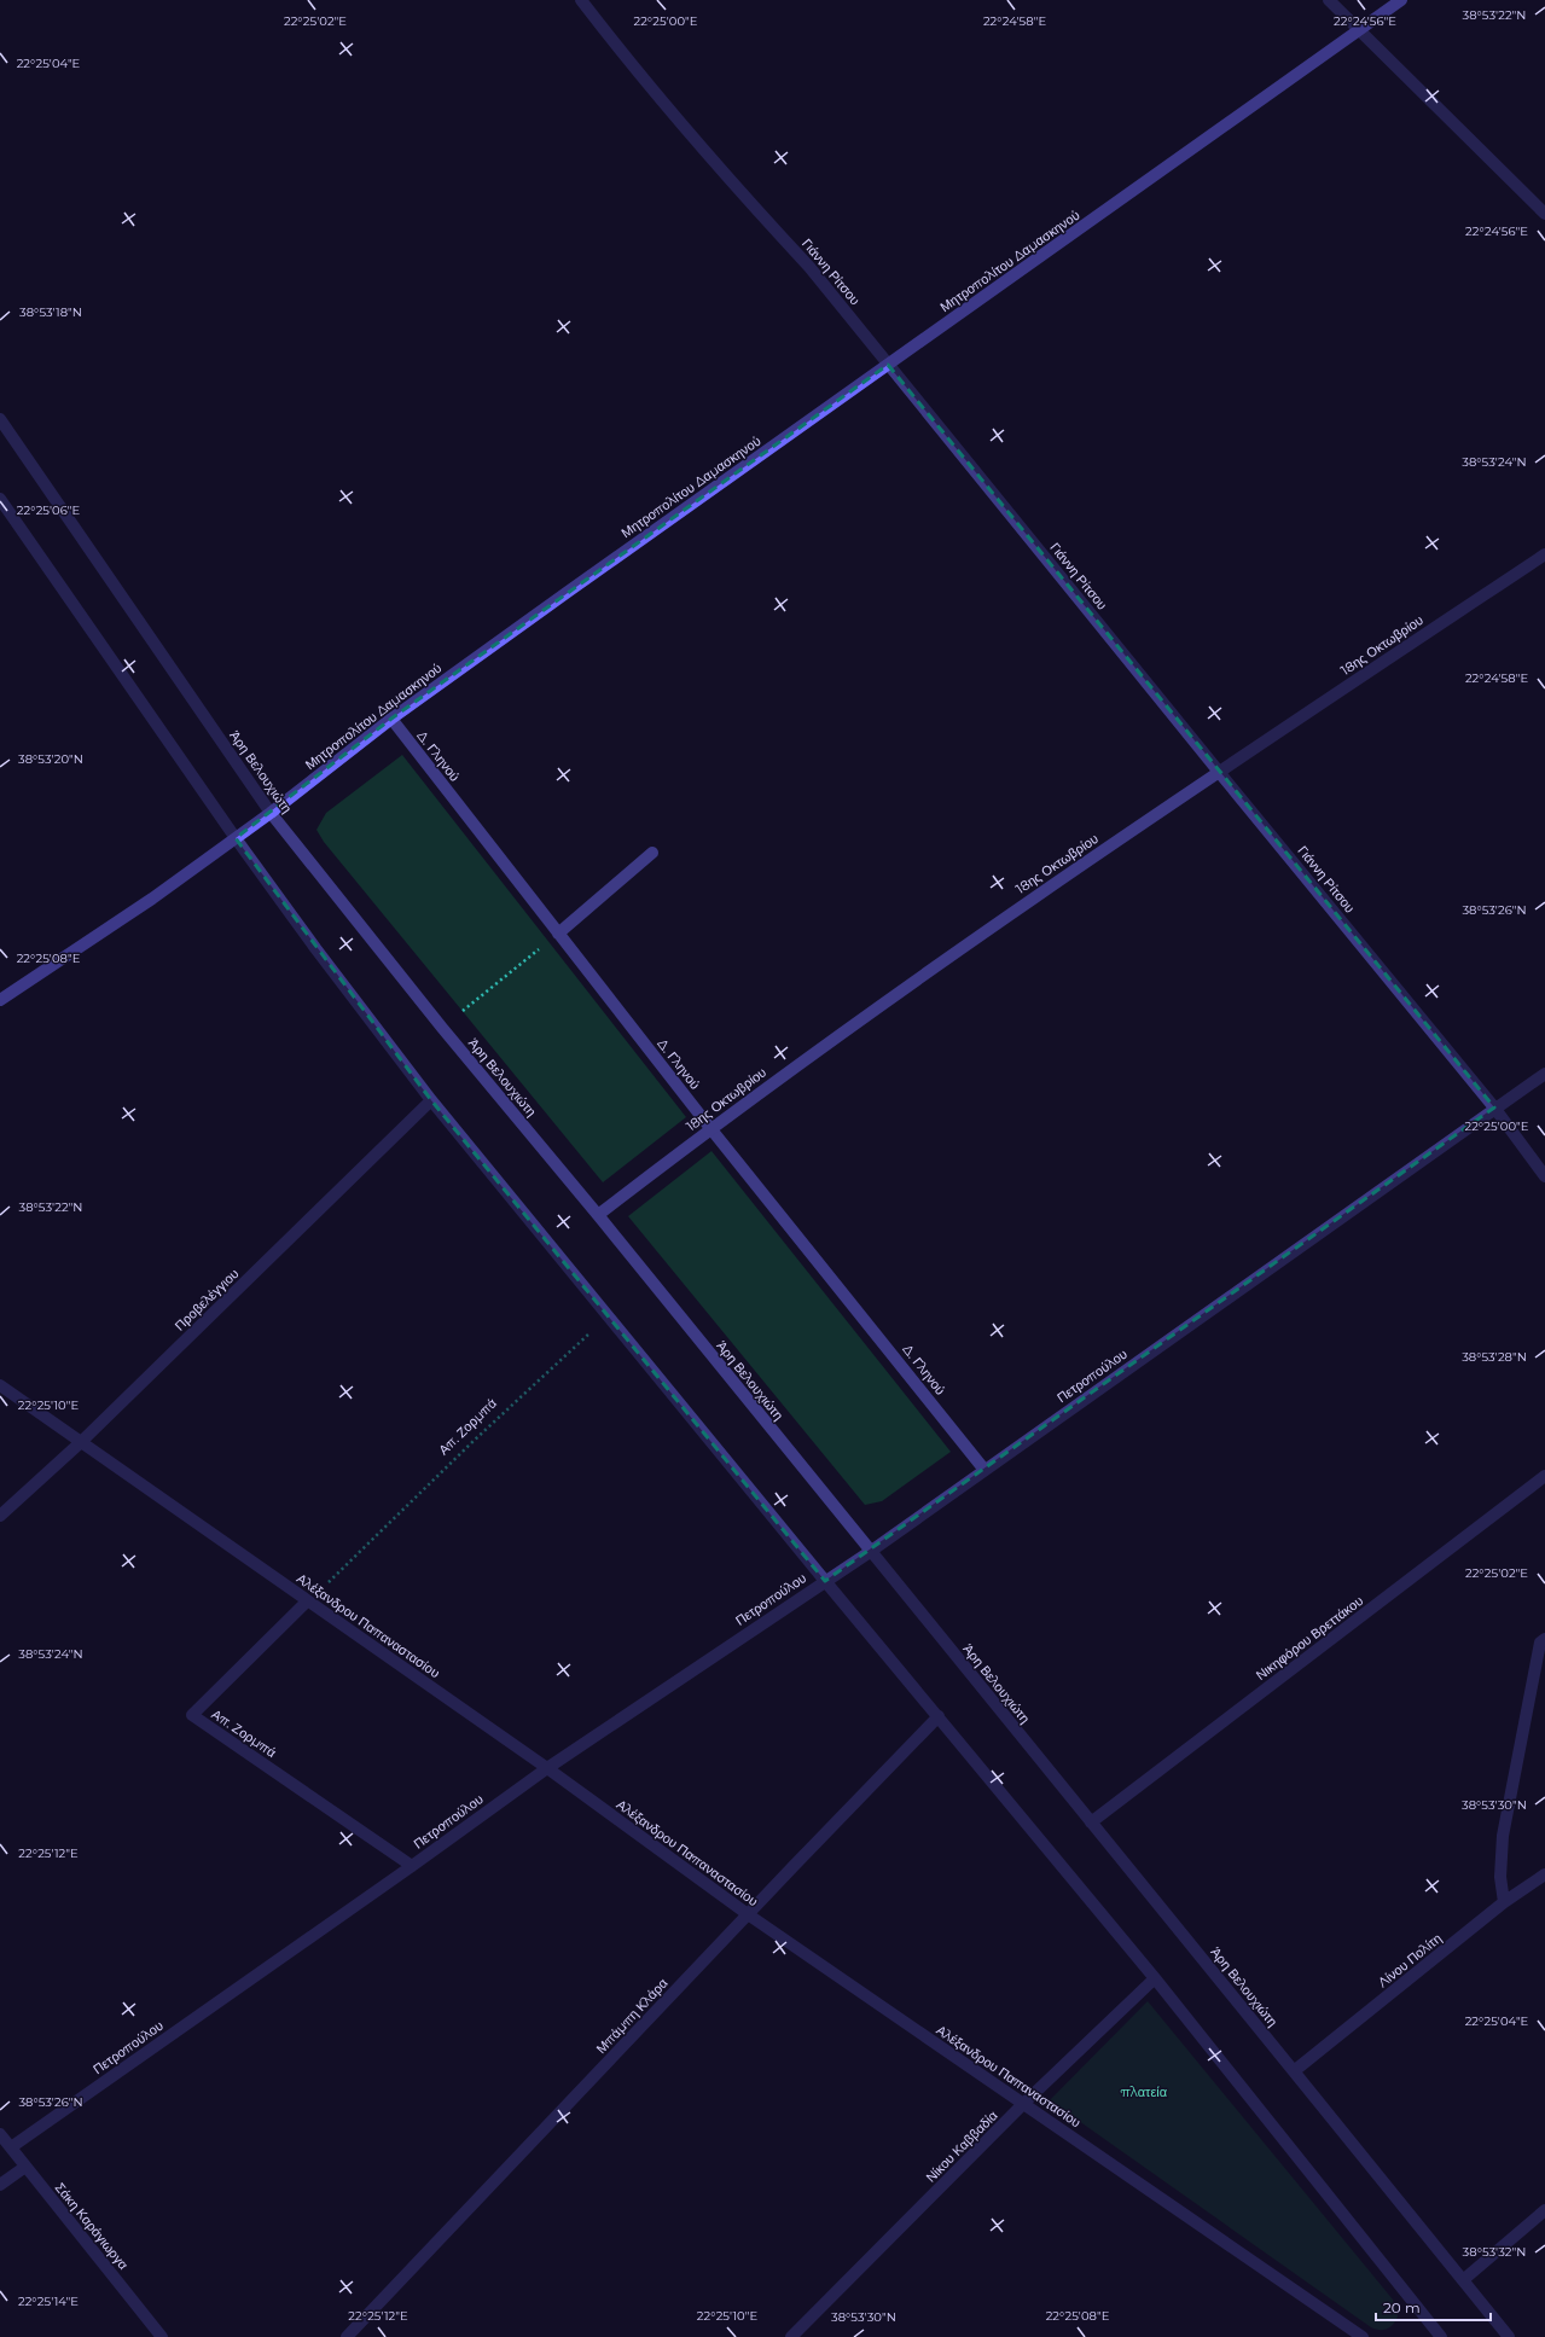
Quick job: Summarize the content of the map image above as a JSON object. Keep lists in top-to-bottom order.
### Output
{
  "streets": {
    "street": [
      "Μητροπολίτου Δαμασκηνού",
      "Γιάννη Ρίτσου",
      "18ης Οκτωβρίου",
      "Δ. Γληνού",
      "Άρη Βελουχιώτη",
      "Προβελέγγιου",
      "Πετροπούλου",
      "Απ. Ζορμπά",
      "Αλέξανδρου Παπαναστασίου",
      "Νικηφόρου Βρεττάκου",
      "Λίνου Πολίτη",
      "Μπάμπη Κλάρα",
      "Νίκου Καββαδία",
      "Σάκη Καράγιωργα"
    ]
  },
  "crossings": [
    ["Μητροπολίτου Δαμασκηνού", "Γιάννη Ρίτσου"],
    ["Μητροπολίτου Δαμασκηνού", "Δ. Γληνού"],
    ["Μητροπολίτου Δαμασκηνού", "Άρη Βελουχιώτη"],
    ["Γιάννη Ρίτσου", "18ης Οκτωβρίου"],
    ["Γιάννη Ρίτσου", "Πετροπούλου"],
    ["18ης Οκτωβρίου", "Δ. Γληνού"],
    ["18ης Οκτωβρίου", "Άρη Βελουχιώτη"],
    ["Δ. Γληνού", "Πετροπούλου"],
    ["Άρη Βελουχιώτη", "Πετροπούλου"],
    ["Άρη Βελουχιώτη", "Νικηφόρου Βρεττάκου"],
    ["Άρη Βελουχιώτη", "Λίνου Πολίτη"],
    ["Προβελέγγιου", "Αλέξανδρου Παπαναστασίου"],
    ["Πετροπούλου", "Απ. Ζορμπά"],
    ["Πετροπούλου", "Αλέξανδρου Παπαναστασίου"],
    ["Πετροπούλου", "Σάκη Καράγιωργα"],
    ["Απ. Ζορμπά", "Αλέξανδρου Παπαναστασίου"],
    ["Αλέξανδρου Παπαναστασίου", "Μπάμπη Κλάρα"],
    ["Αλέξανδρου Παπαναστασίου", "Νίκου Καββαδία"]
  ],
  "parks": ["πλατεία"],
  "scale_bar": "20 m",
  "coordinates": [
    "38°53'22\"N",
    "22°25'02\"E",
    "22°25'00\"E",
    "22°24'58\"E",
    "22°24'56\"E",
    "22°25'04\"E",
    "38°53'18\"N",
    "38°53'24\"N",
    "22°25'06\"E",
    "38°53'20\"N",
    "38°53'26\"N",
    "22°25'08\"E",
    "38°53'28\"N",
    "22°25'10\"E",
    "38°53'30\"N",
    "22°25'12\"E",
    "38°53'32\"N",
    "22°25'14\"E"
  ]
}
